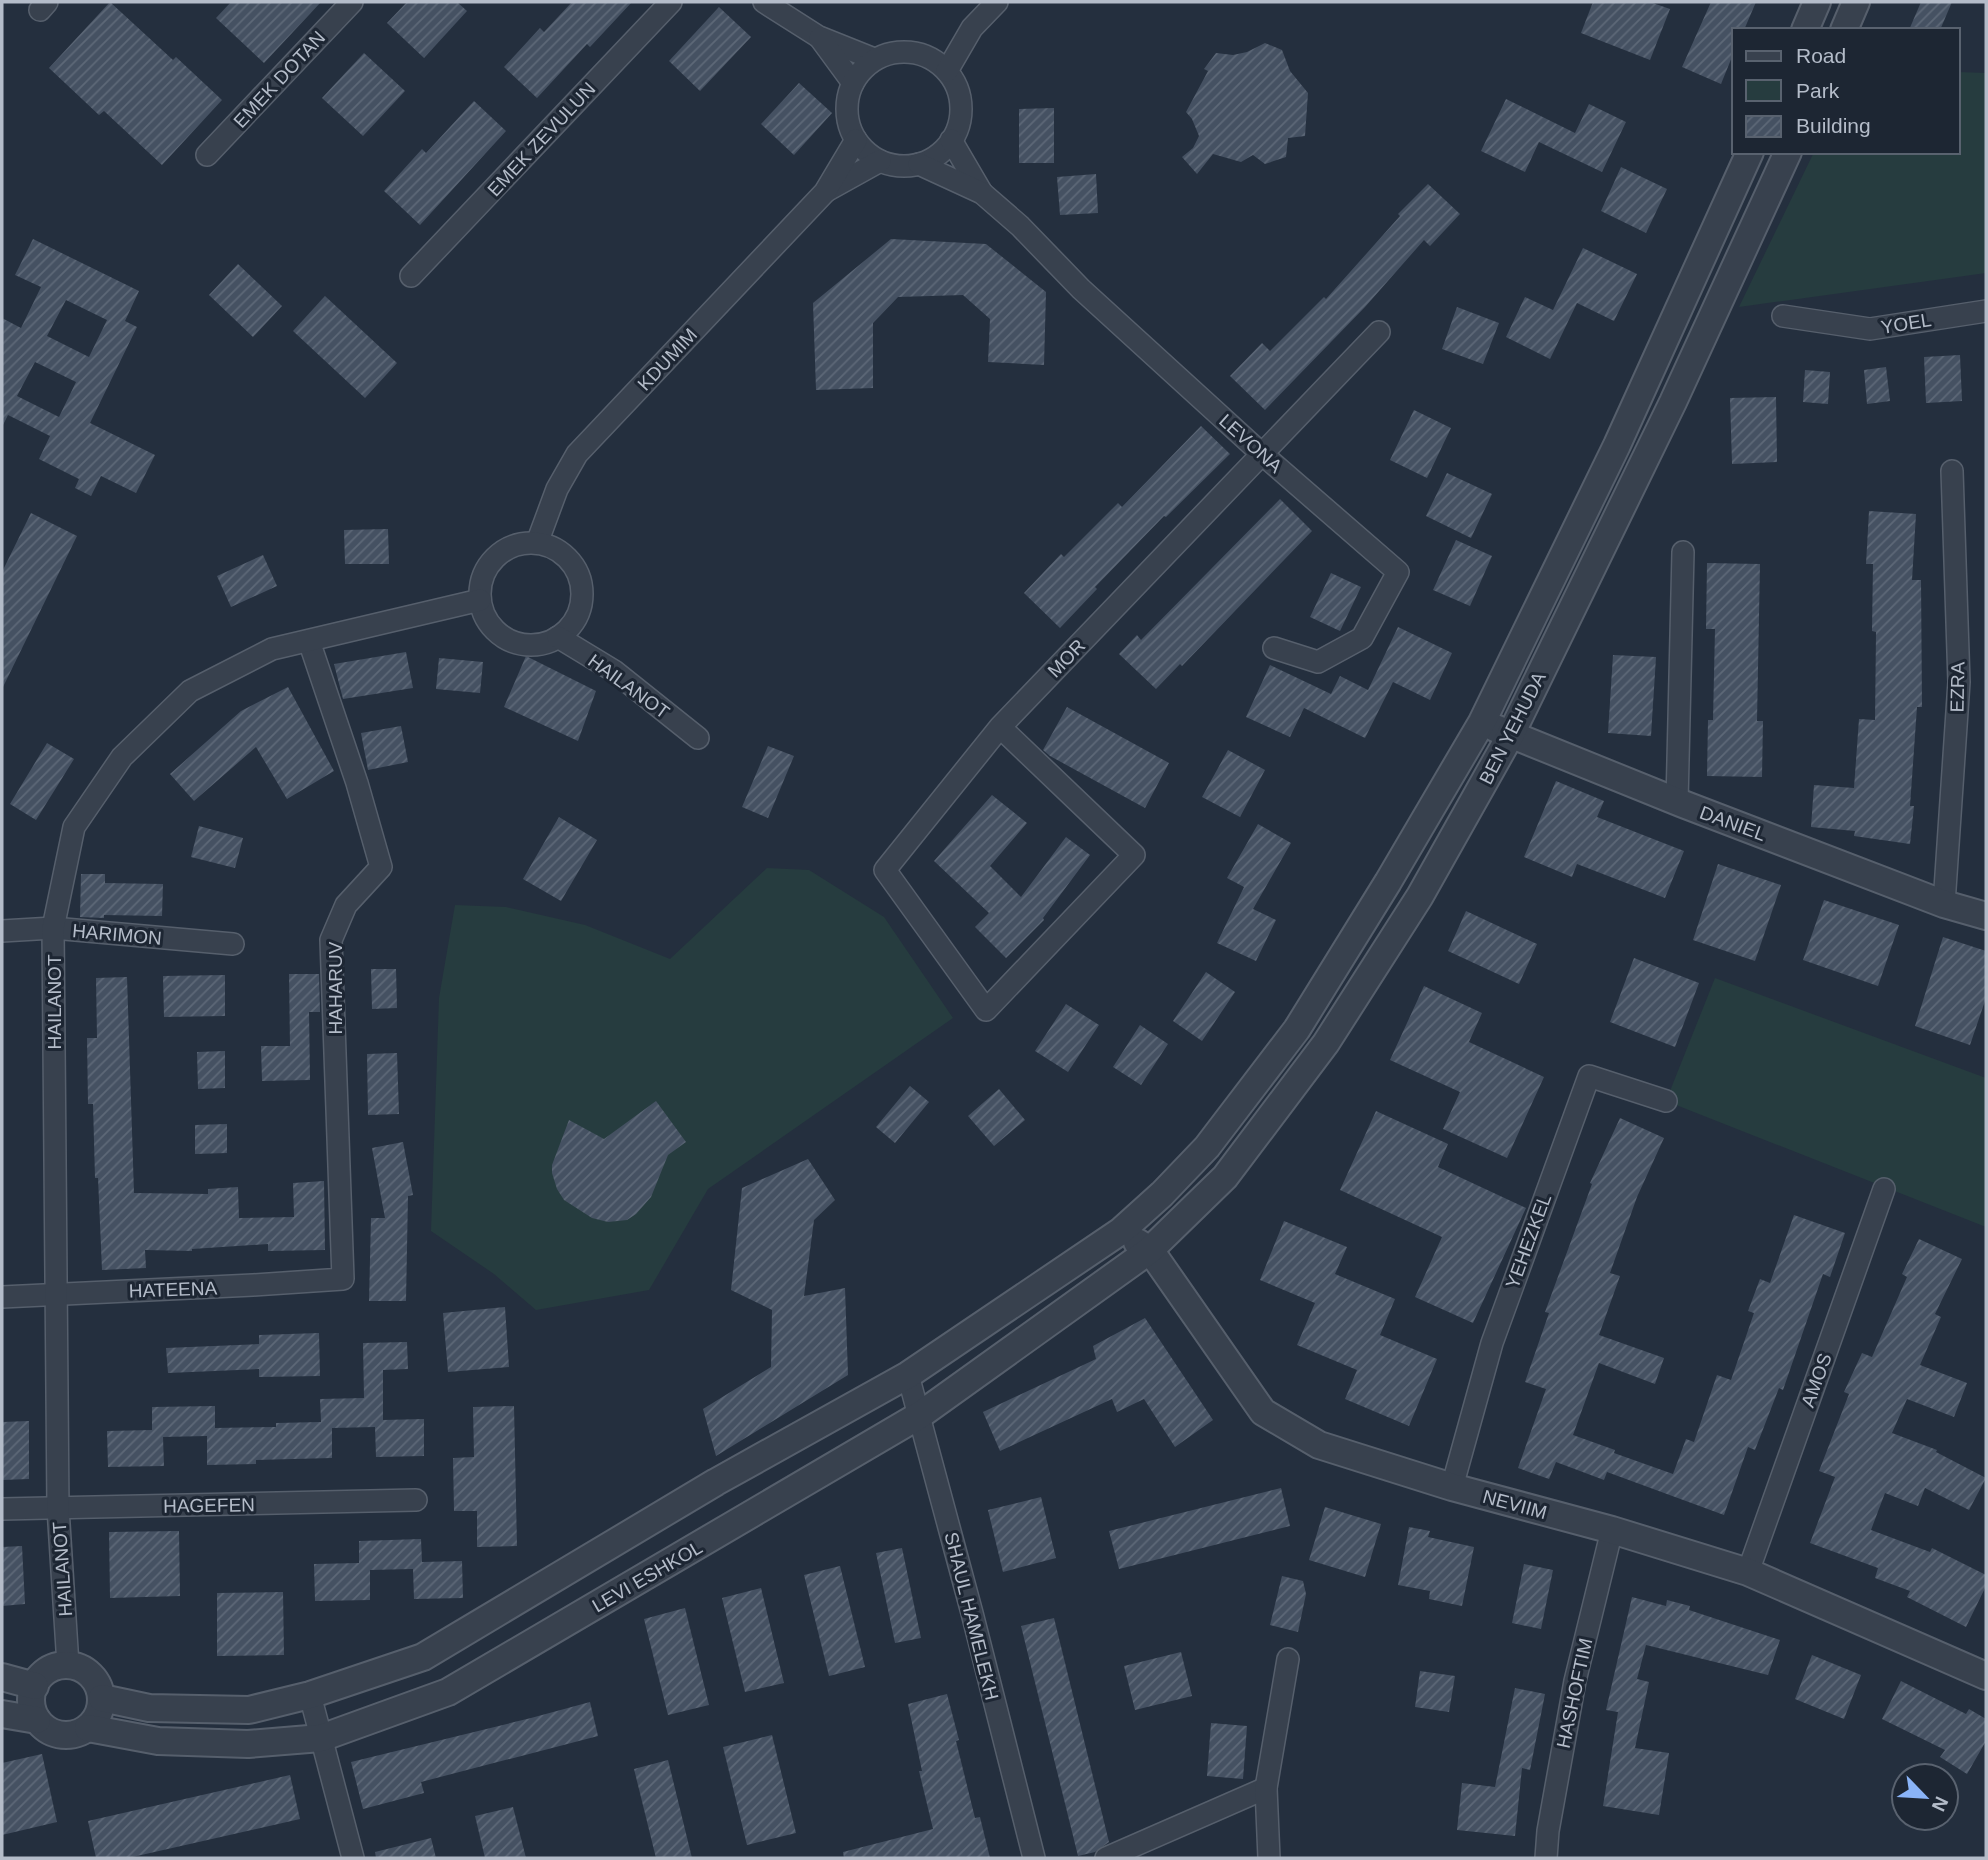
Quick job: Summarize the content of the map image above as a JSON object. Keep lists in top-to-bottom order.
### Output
{
  "streets": {
    "street": [
      "EMEK DOTAN",
      "EMEK ZEVULUN",
      "YOEL",
      "KDUMIM",
      "LEVONA",
      "MOR",
      "HAILANOT",
      "EZRA",
      "BEN YEHUDA",
      "DANIEL",
      "HARIMON",
      "HAHARUV",
      "YEHEZKEL",
      "HATEENA",
      "AMOS",
      "NEVIIM",
      "HAGEFEN",
      "LEVI ESHKOL",
      "SHAUL HAMELEKH",
      "HASHOFTIM"
    ]
  },
  "crossings": [
    ["KDUMIM", "LEVONA"],
    ["KDUMIM", "HAILANOT"],
    ["LEVONA", "MOR"],
    ["HAILANOT", "HARIMON"],
    ["HAILANOT", "HAHARUV"],
    ["HAILANOT", "HATEENA"],
    ["HAILANOT", "HAGEFEN"],
    ["HAILANOT", "LEVI ESHKOL"],
    ["EZRA", "DANIEL"],
    ["BEN YEHUDA", "DANIEL"],
    ["BEN YEHUDA", "NEVIIM"],
    ["BEN YEHUDA", "LEVI ESHKOL"],
    ["HAHARUV", "HATEENA"],
    ["YEHEZKEL", "NEVIIM"],
    ["AMOS", "NEVIIM"],
    ["NEVIIM", "LEVI ESHKOL"],
    ["NEVIIM", "HASHOFTIM"],
    ["LEVI ESHKOL", "SHAUL HAMELEKH"]
  ],
  "legend": ["Road", "Park", "Building"],
  "north": "bottom right"
}
